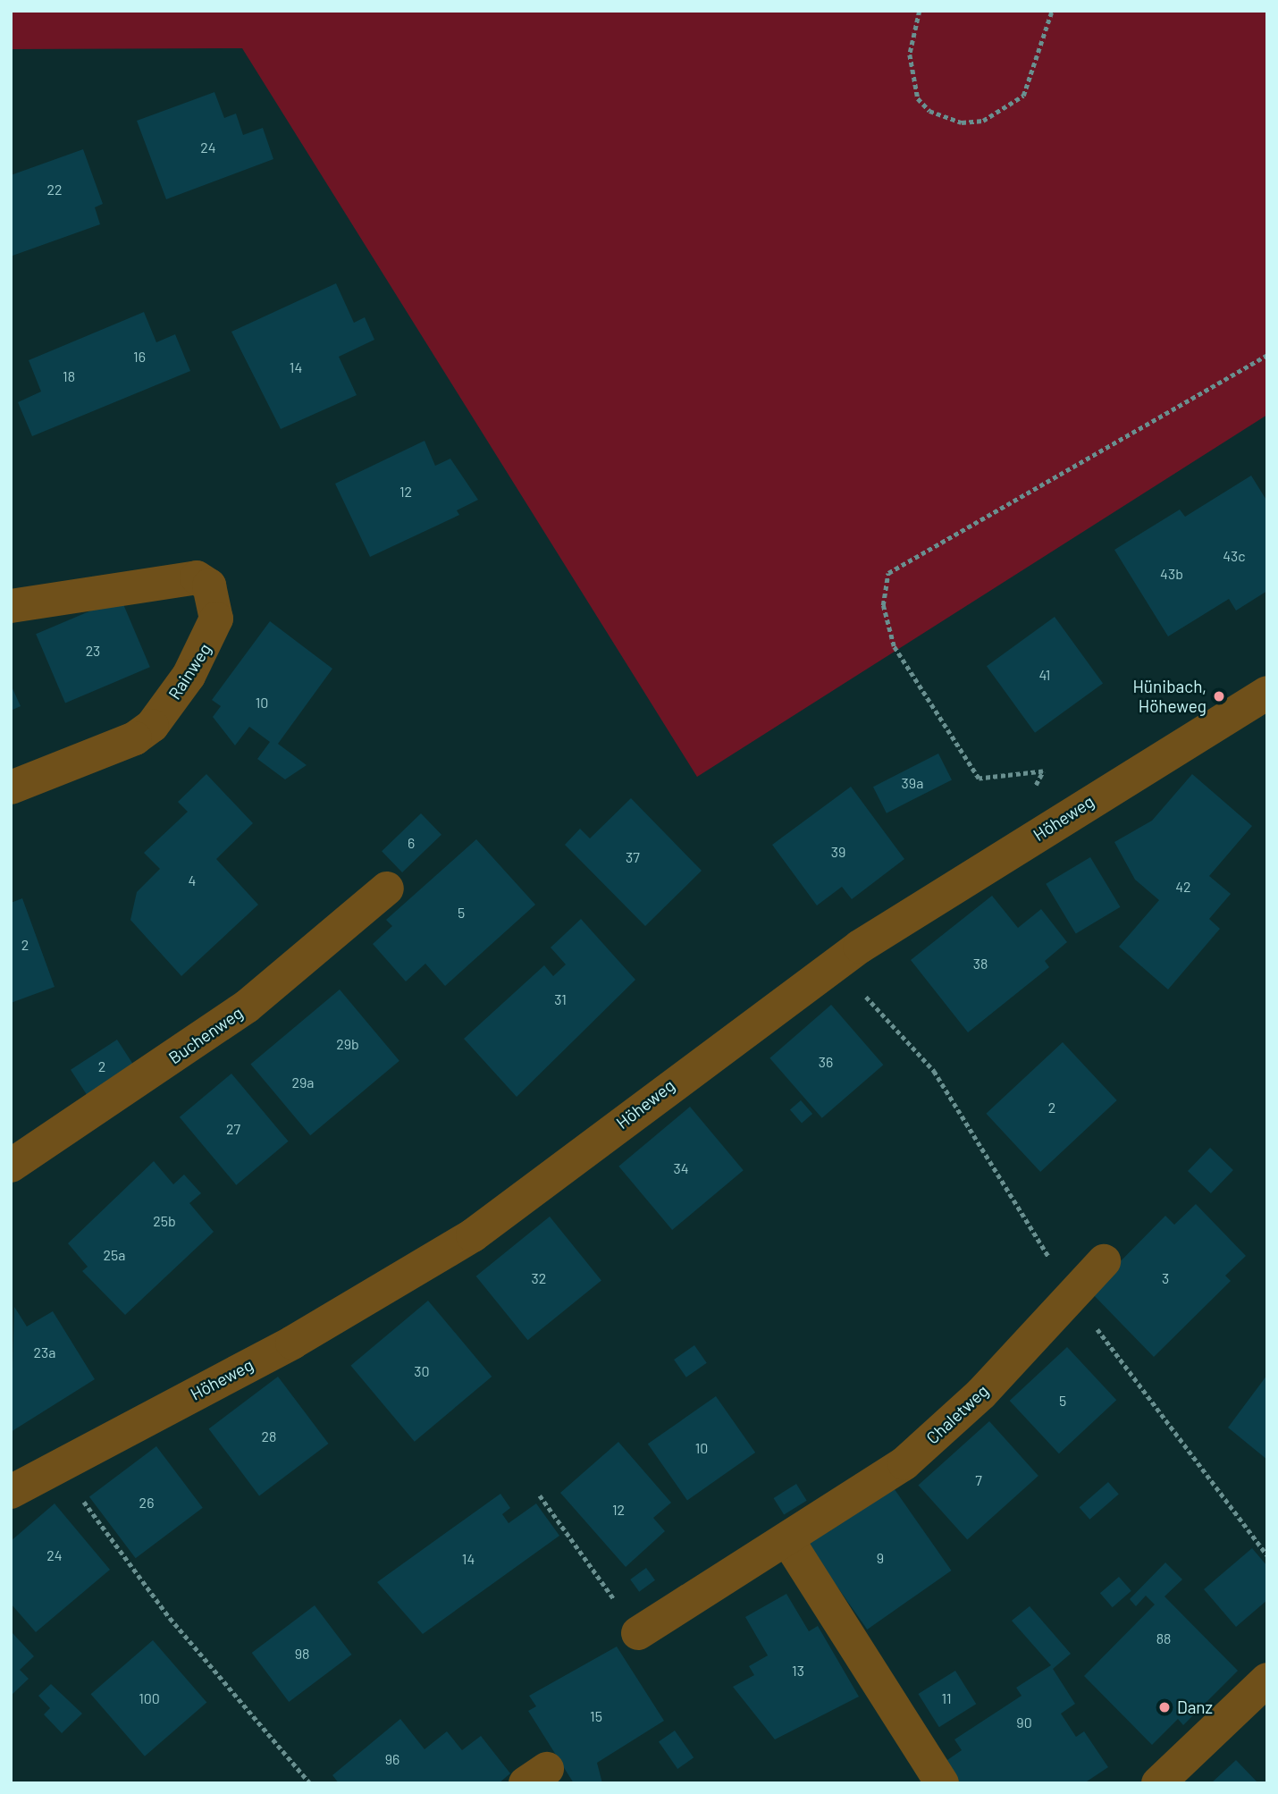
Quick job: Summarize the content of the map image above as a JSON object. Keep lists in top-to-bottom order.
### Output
{
  "streets": {
    "street": [
      "Rainweg",
      "Höheweg",
      "Buchenweg",
      "Chaletweg"
    ]
  },
  "places": ["Hünibach, Höheweg", "Danz"],
  "house_numbers": [
    "24",
    "22",
    "16",
    "14",
    "18",
    "12",
    "43c",
    "43b",
    "23",
    "41",
    "10",
    "39a",
    "6",
    "39",
    "37",
    "4",
    "42",
    "5",
    "2",
    "38",
    "31",
    "29b",
    "36",
    "2",
    "29a",
    "2",
    "27",
    "34",
    "25b",
    "25a",
    "32",
    "3",
    "23a",
    "30",
    "5",
    "28",
    "10",
    "7",
    "26",
    "12",
    "24",
    "9",
    "14",
    "88",
    "98",
    "13",
    "100",
    "11",
    "15",
    "90",
    "96"
  ]
}
